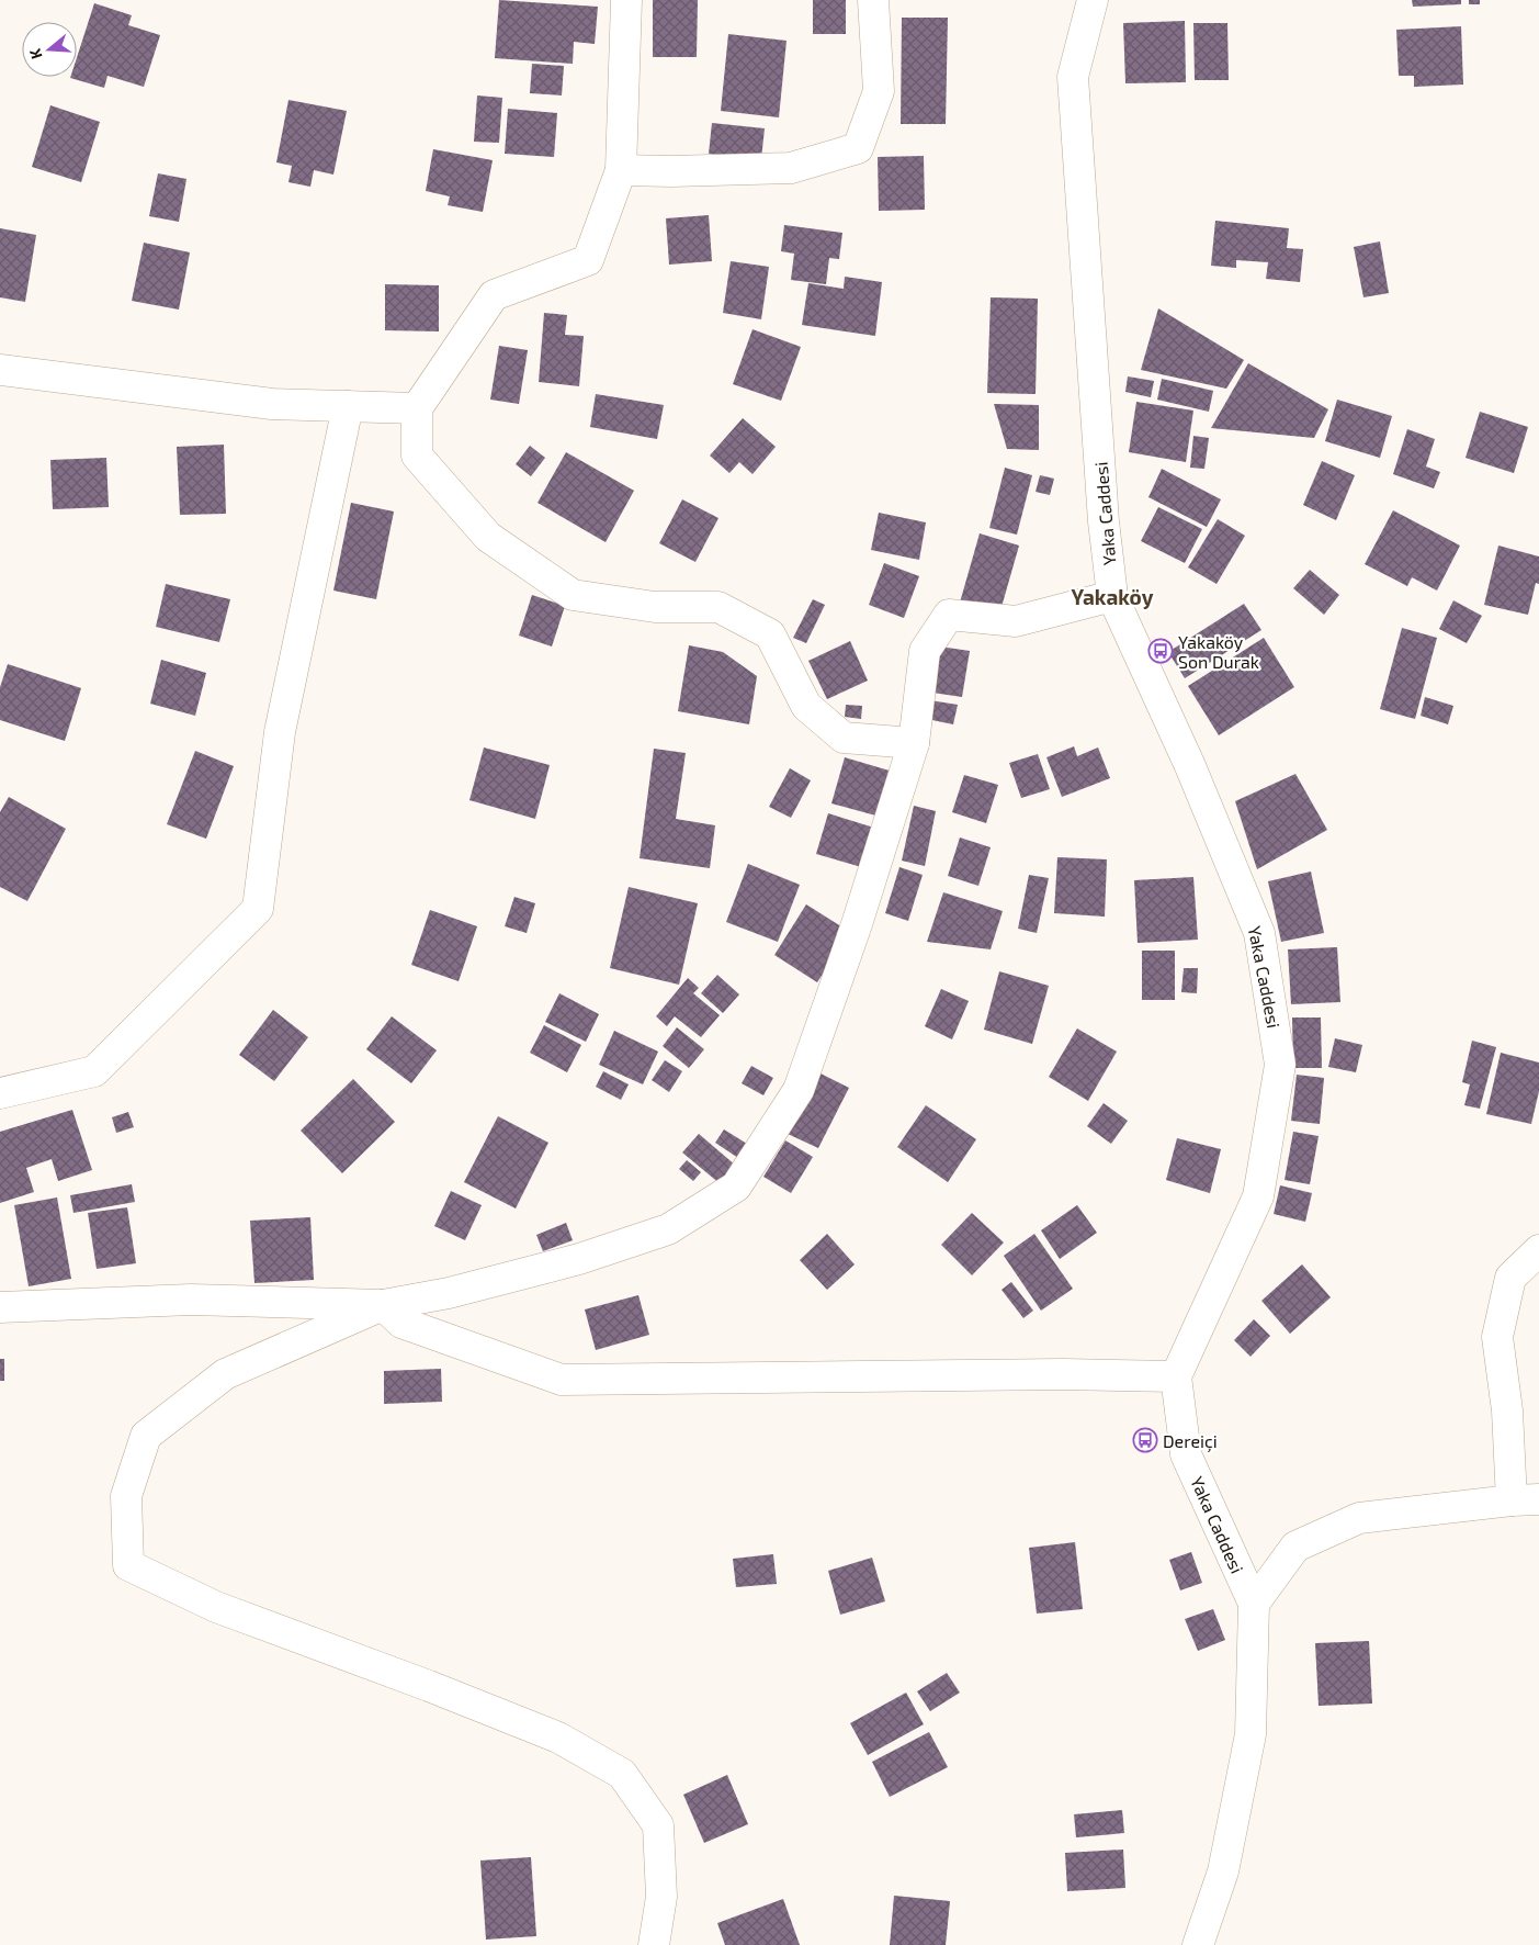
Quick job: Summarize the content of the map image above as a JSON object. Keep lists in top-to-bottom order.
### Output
{
  "streets": {
    "street": ["Yaka Caddesi"]
  },
  "districts": ["Yakaköy"],
  "places": {
    "bus stop": ["Yakaköy Son Durak", "Dereiçi"]
  },
  "north": "left"
}
